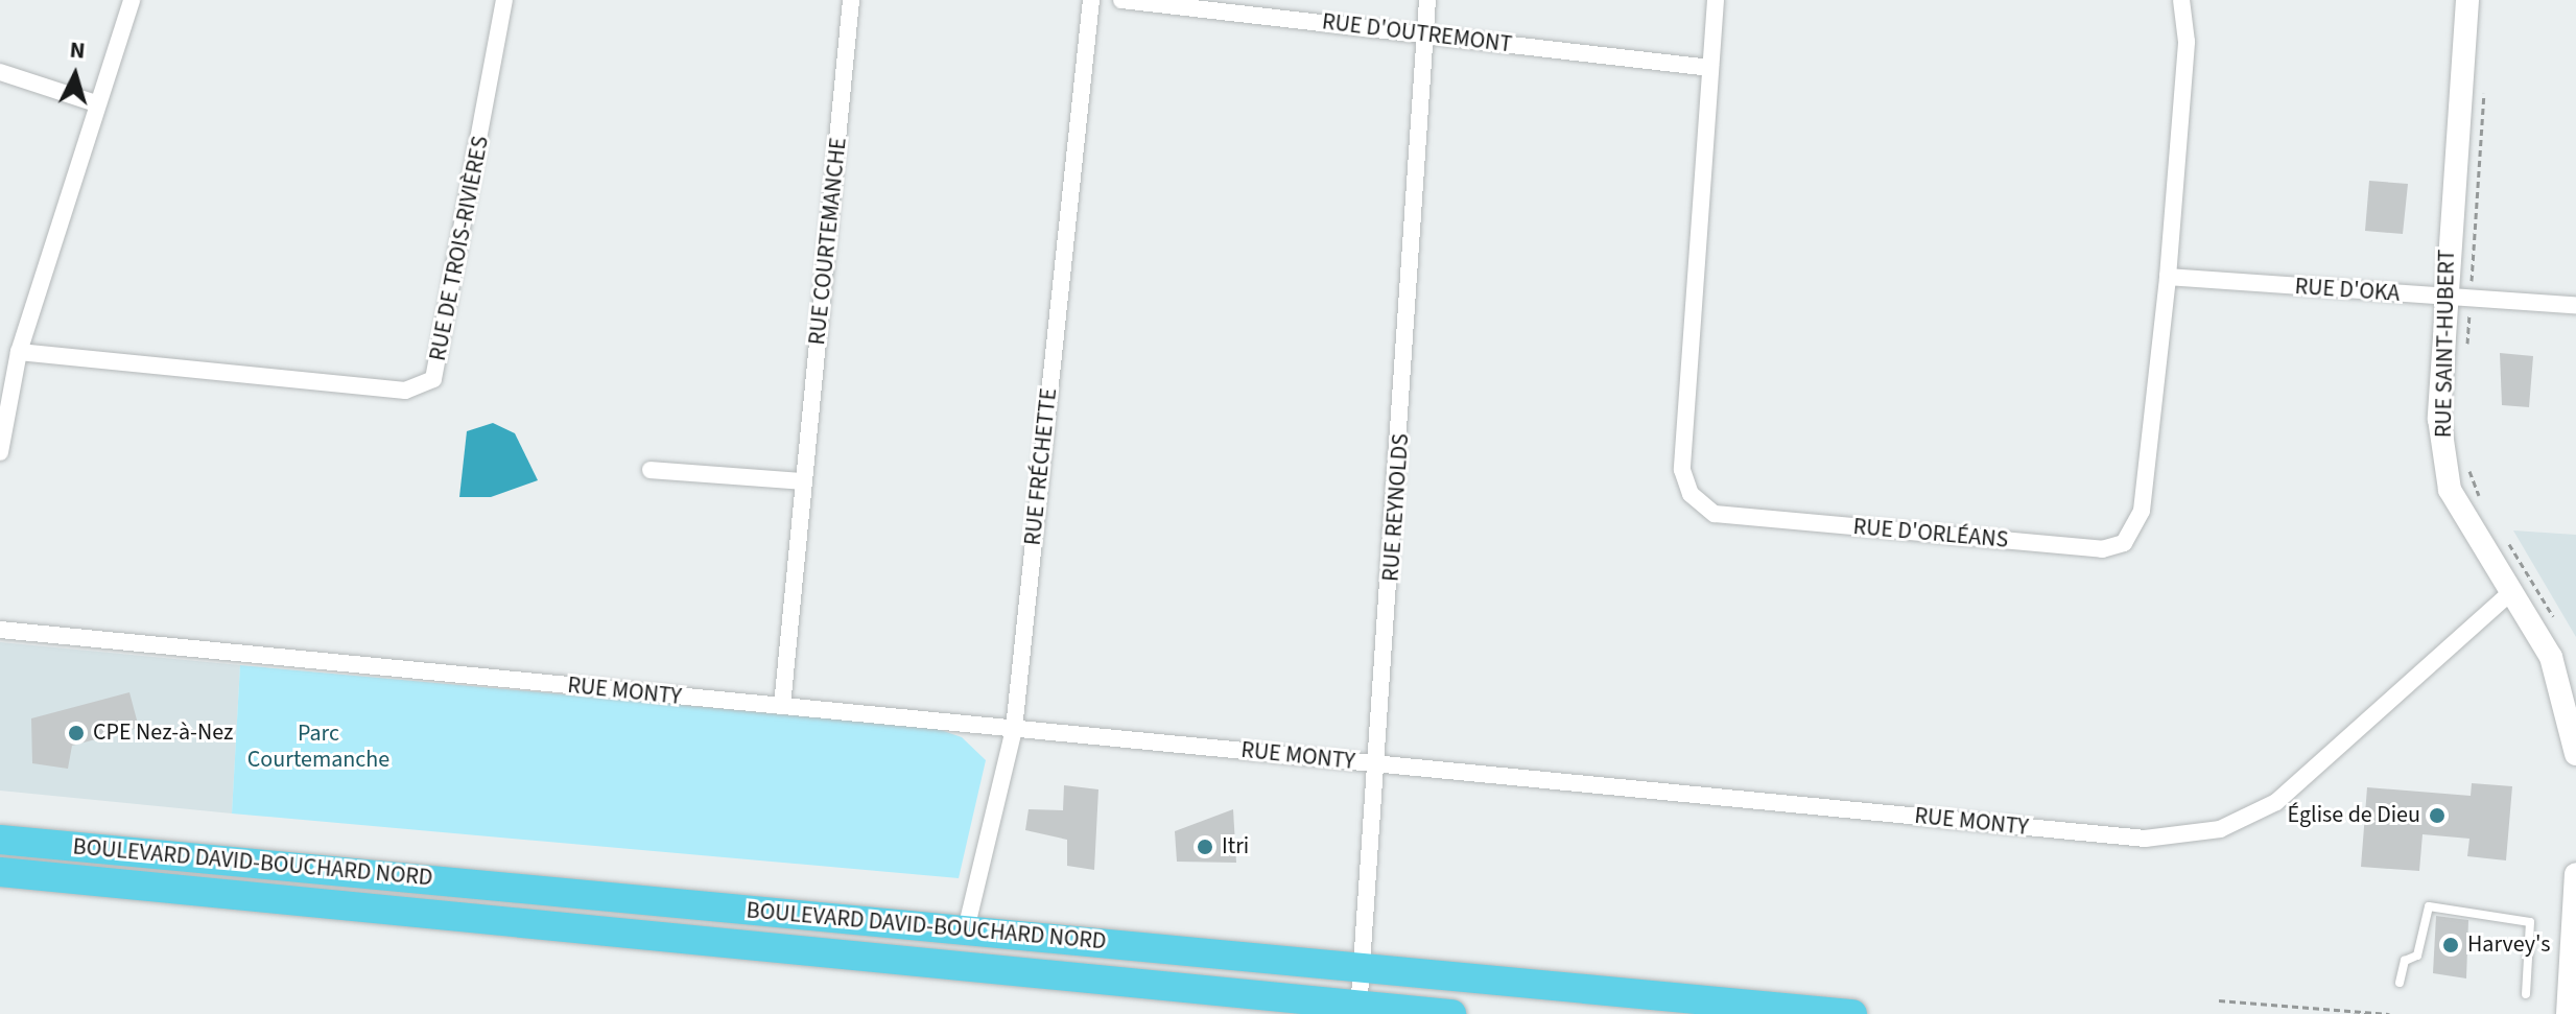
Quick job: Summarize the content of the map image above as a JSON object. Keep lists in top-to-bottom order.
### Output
{
  "streets": {
    "highway": ["BOULEVARD DAVID-BOUCHARD NORD"],
    "street": [
      "RUE D'OUTREMONT",
      "RUE COURTEMANCHE",
      "RUE DE TROIS-RIVIÈRES",
      "RUE D'OKA",
      "RUE SAINT-HUBERT",
      "RUE FRÉCHETTE",
      "RUE REYNOLDS",
      "RUE D'ORLÉANS",
      "RUE MONTY"
    ]
  },
  "crossings": [
    ["RUE D'OUTREMONT", "RUE REYNOLDS"],
    ["RUE D'OUTREMONT", "RUE D'ORLÉANS"],
    ["RUE COURTEMANCHE", "RUE MONTY"],
    ["RUE D'OKA", "RUE SAINT-HUBERT"],
    ["RUE D'OKA", "RUE D'ORLÉANS"],
    ["RUE SAINT-HUBERT", "RUE MONTY"],
    ["RUE FRÉCHETTE", "RUE MONTY"],
    ["RUE FRÉCHETTE", "BOULEVARD DAVID-BOUCHARD NORD"],
    ["RUE REYNOLDS", "RUE MONTY"],
    ["RUE REYNOLDS", "BOULEVARD DAVID-BOUCHARD NORD"]
  ],
  "parks": ["Parc Courtemanche"],
  "places": [
    "CPE Nez-à-Nez",
    "Église de Dieu",
    "Itri",
    "Harvey's"
  ],
  "north": "top"
}
